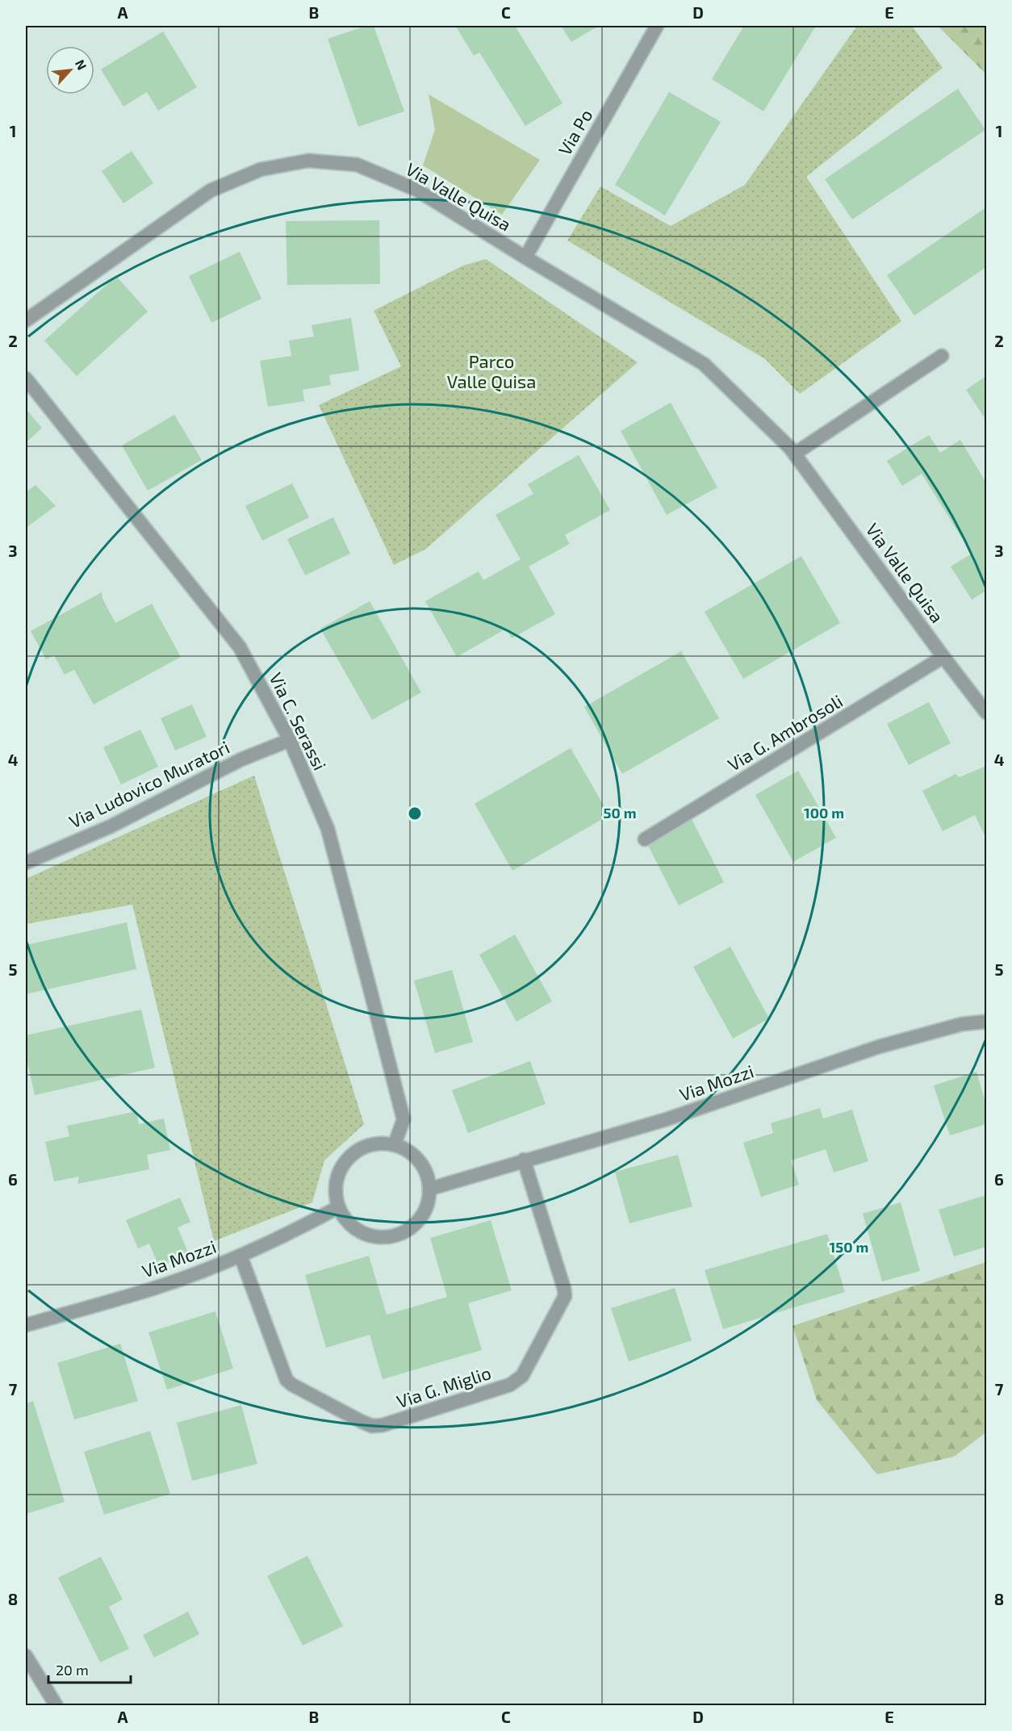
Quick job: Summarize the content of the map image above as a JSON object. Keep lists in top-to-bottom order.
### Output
{
  "streets": {
    "street": [
      "Via Po",
      "Via Valle Quisa",
      "Via C. Serassi",
      "Via G. Ambrosoli",
      "Via Ludovico Muratori",
      "Via Mozzi",
      "Via G. Miglio"
    ]
  },
  "crossings": [
    ["Via Po", "Via Valle Quisa"],
    ["Via Valle Quisa", "Via G. Ambrosoli"],
    ["Via C. Serassi", "Via Ludovico Muratori"],
    ["Via C. Serassi", "Via Mozzi"],
    ["Via Mozzi", "Via G. Miglio"]
  ],
  "parks": ["Parco Valle Quisa"],
  "scale_bar": "20 m",
  "north": "top right",
  "grid": {
    "columns": [
      "A",
      "B",
      "C",
      "D",
      "E"
    ],
    "rows": [
      "1",
      "2",
      "3",
      "4",
      "5",
      "6",
      "7",
      "8"
    ]
  },
  "rings": ["50 m", "100 m", "150 m"]
}
